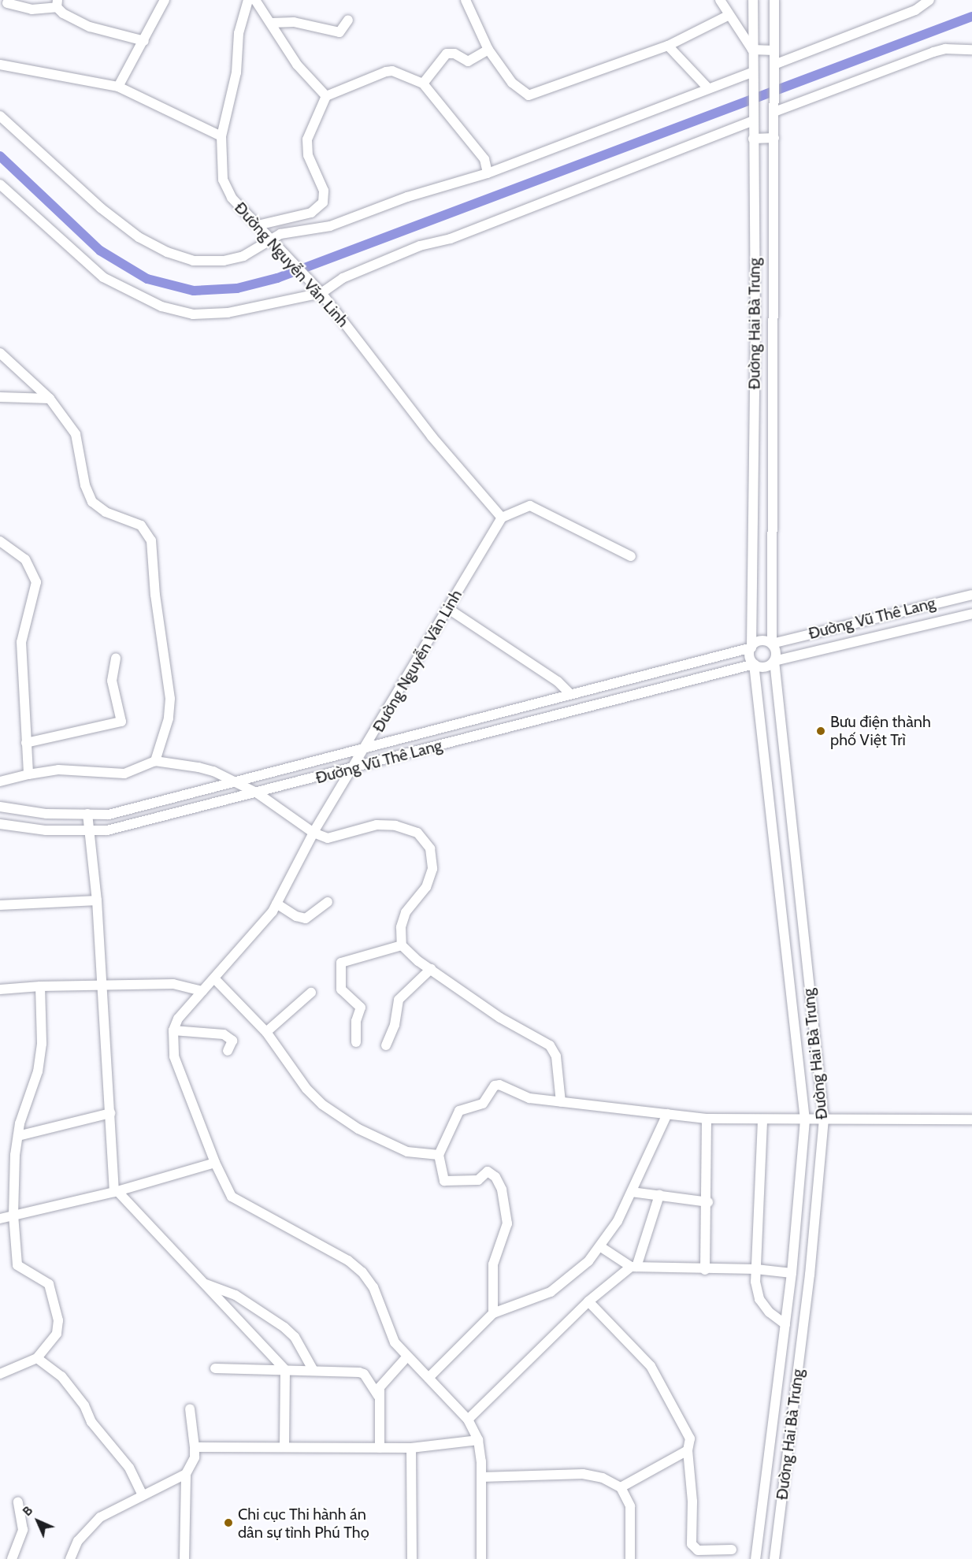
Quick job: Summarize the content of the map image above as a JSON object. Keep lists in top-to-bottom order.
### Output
{
  "streets": {
    "street": ["Đường Nguyễn Văn Linh", "Đường Hai Bà Trưng", "Đường Vũ Thê Lang"]
  },
  "crossings": [
    ["Đường Nguyễn Văn Linh", "Đường Vũ Thê Lang"],
    ["Đường Hai Bà Trưng", "Đường Vũ Thê Lang"]
  ],
  "places": ["Bưu điện thành phố Việt Trì", "Chi cục Thi hành án dân sự tỉnh Phú Thọ"],
  "north": "top left"
}
